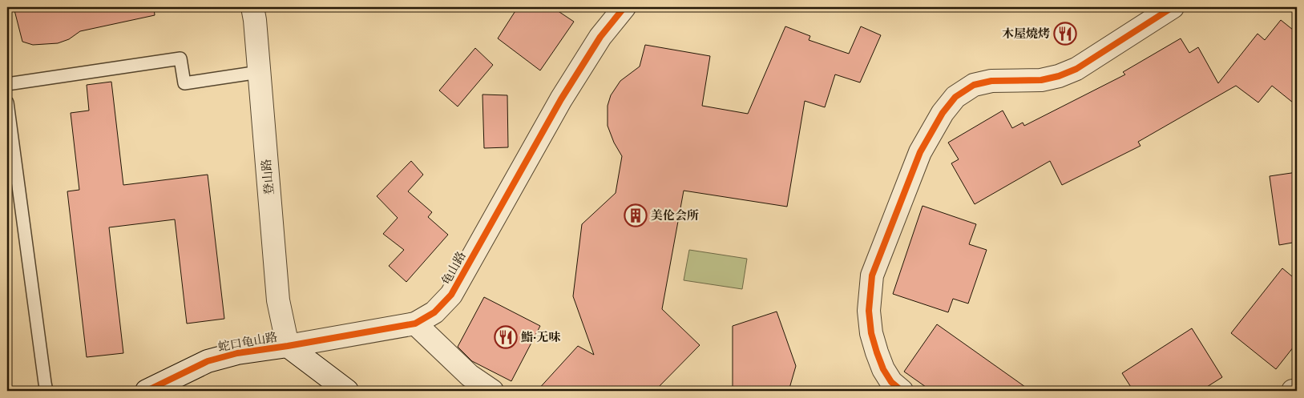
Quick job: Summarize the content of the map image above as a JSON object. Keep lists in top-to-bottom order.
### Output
{
  "streets": {
    "street": ["登山路", "龟山路", "蛇口龟山路"]
  },
  "crossings": [
    ["登山路", "龟山路"],
    ["登山路", "蛇口龟山路"],
    ["龟山路", "蛇口龟山路"]
  ],
  "places": {
    "restaurant": ["木屋燒烤", "鮨·无味"],
    "building": ["美伦会所"]
  }
}
